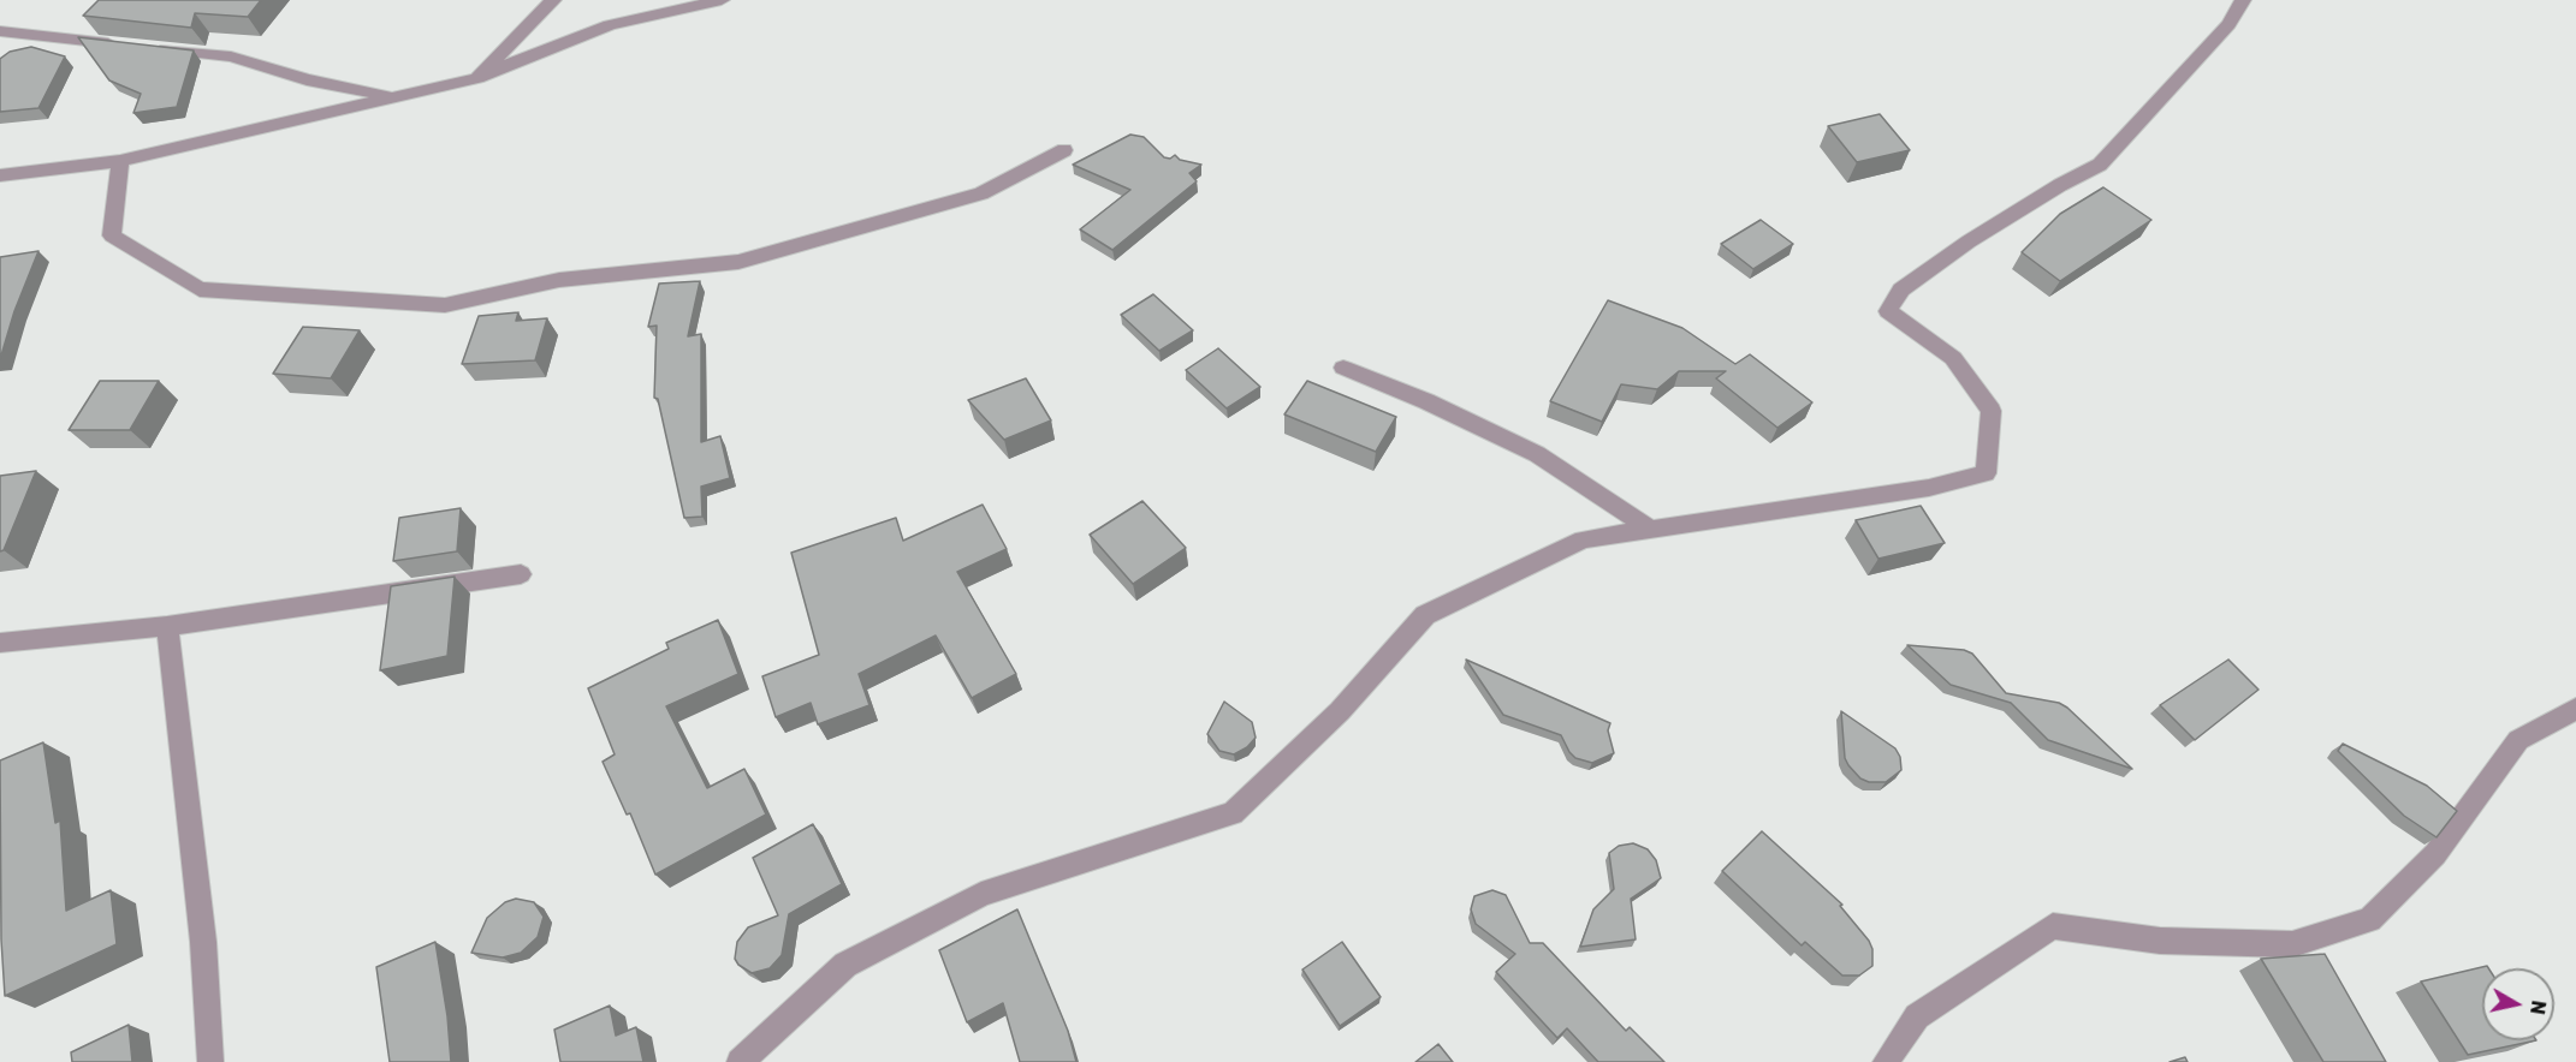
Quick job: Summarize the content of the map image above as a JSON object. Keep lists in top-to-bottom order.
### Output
{
  "north": "right"
}
